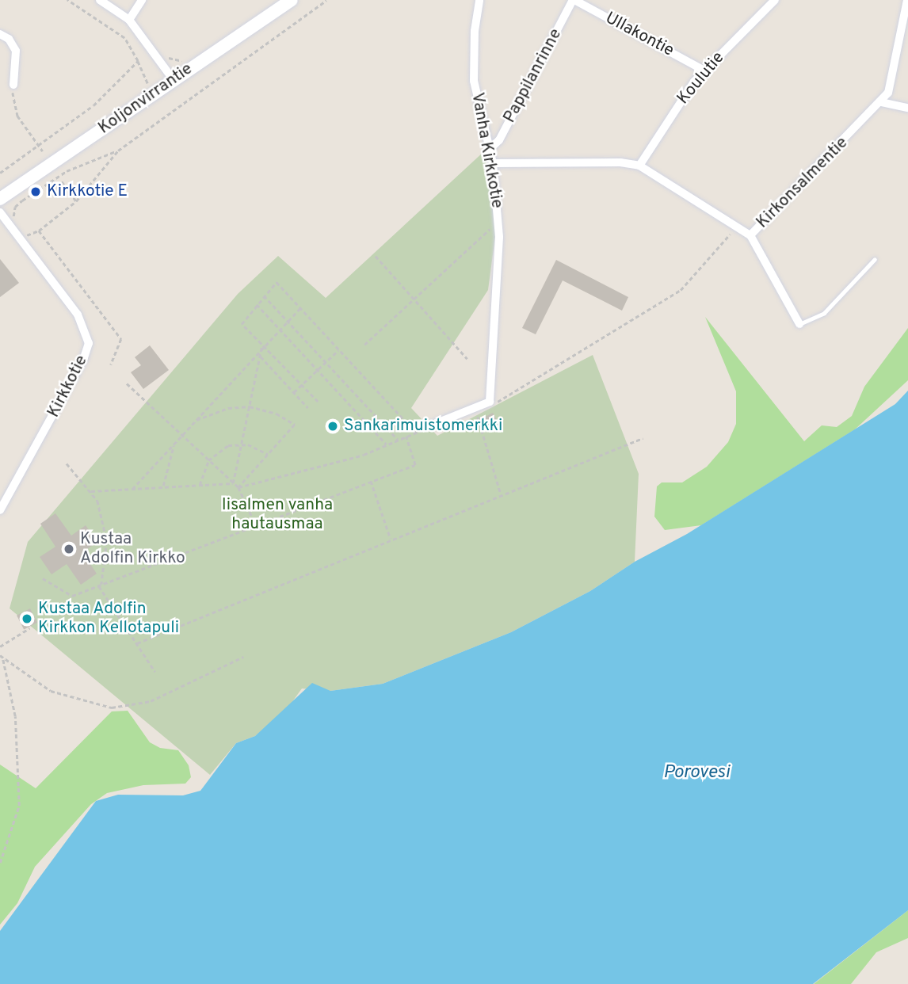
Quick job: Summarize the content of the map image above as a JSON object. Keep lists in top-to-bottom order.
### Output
{
  "streets": {
    "main road": ["Koljonvirrantie"],
    "street": [
      "Ullakontie",
      "Pappilanrinne",
      "Koulutie",
      "Vanha Kirkkotie",
      "Kirkonsalmentie",
      "Kirkkotie"
    ]
  },
  "crossings": [
    ["Ullakontie", "Pappilanrinne"],
    ["Ullakontie", "Koulutie"],
    ["Pappilanrinne", "Vanha Kirkkotie"],
    ["Koulutie", "Kirkonsalmentie"],
    ["Vanha Kirkkotie", "Kirkonsalmentie"]
  ],
  "water": ["Porovesi"],
  "parks": ["Iisalmen vanha hautausmaa"],
  "places": [
    "Kirkkotie E",
    "Sankarimuistomerkki",
    "Kustaa Adolfin Kirkko",
    "Kustaa Adolfin Kirkkon Kellotapuli"
  ]
}
